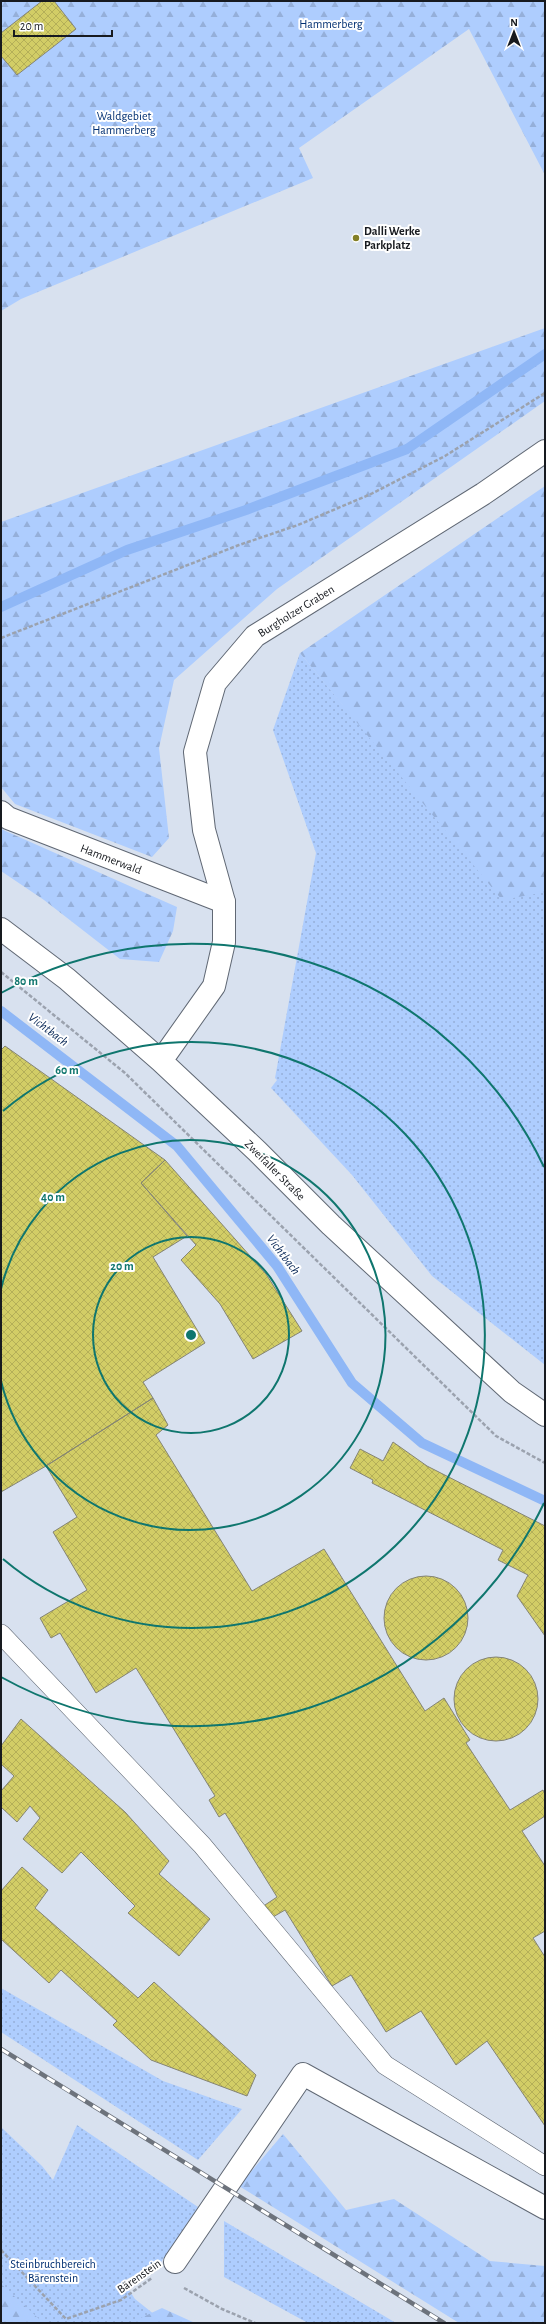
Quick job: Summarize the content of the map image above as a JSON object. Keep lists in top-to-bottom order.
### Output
{
  "streets": {
    "main road": ["Burgholzer Graben", "Hammerwald", "Zweifaller Straße"],
    "path": ["Bärenstein"]
  },
  "crossings": [
    ["Burgholzer Graben", "Hammerwald"],
    ["Burgholzer Graben", "Zweifaller Straße"]
  ],
  "water": ["Vichtbach"],
  "parks": ["Hammerberg", "Waldgebiet Hammerberg", "Steinbruchbereich Bärenstein"],
  "places": ["Dalli Werke Parkplatz"],
  "scale_bar": "20 m",
  "north": "top",
  "rings": [
    "80 m",
    "60 m",
    "40 m",
    "20 m"
  ]
}
